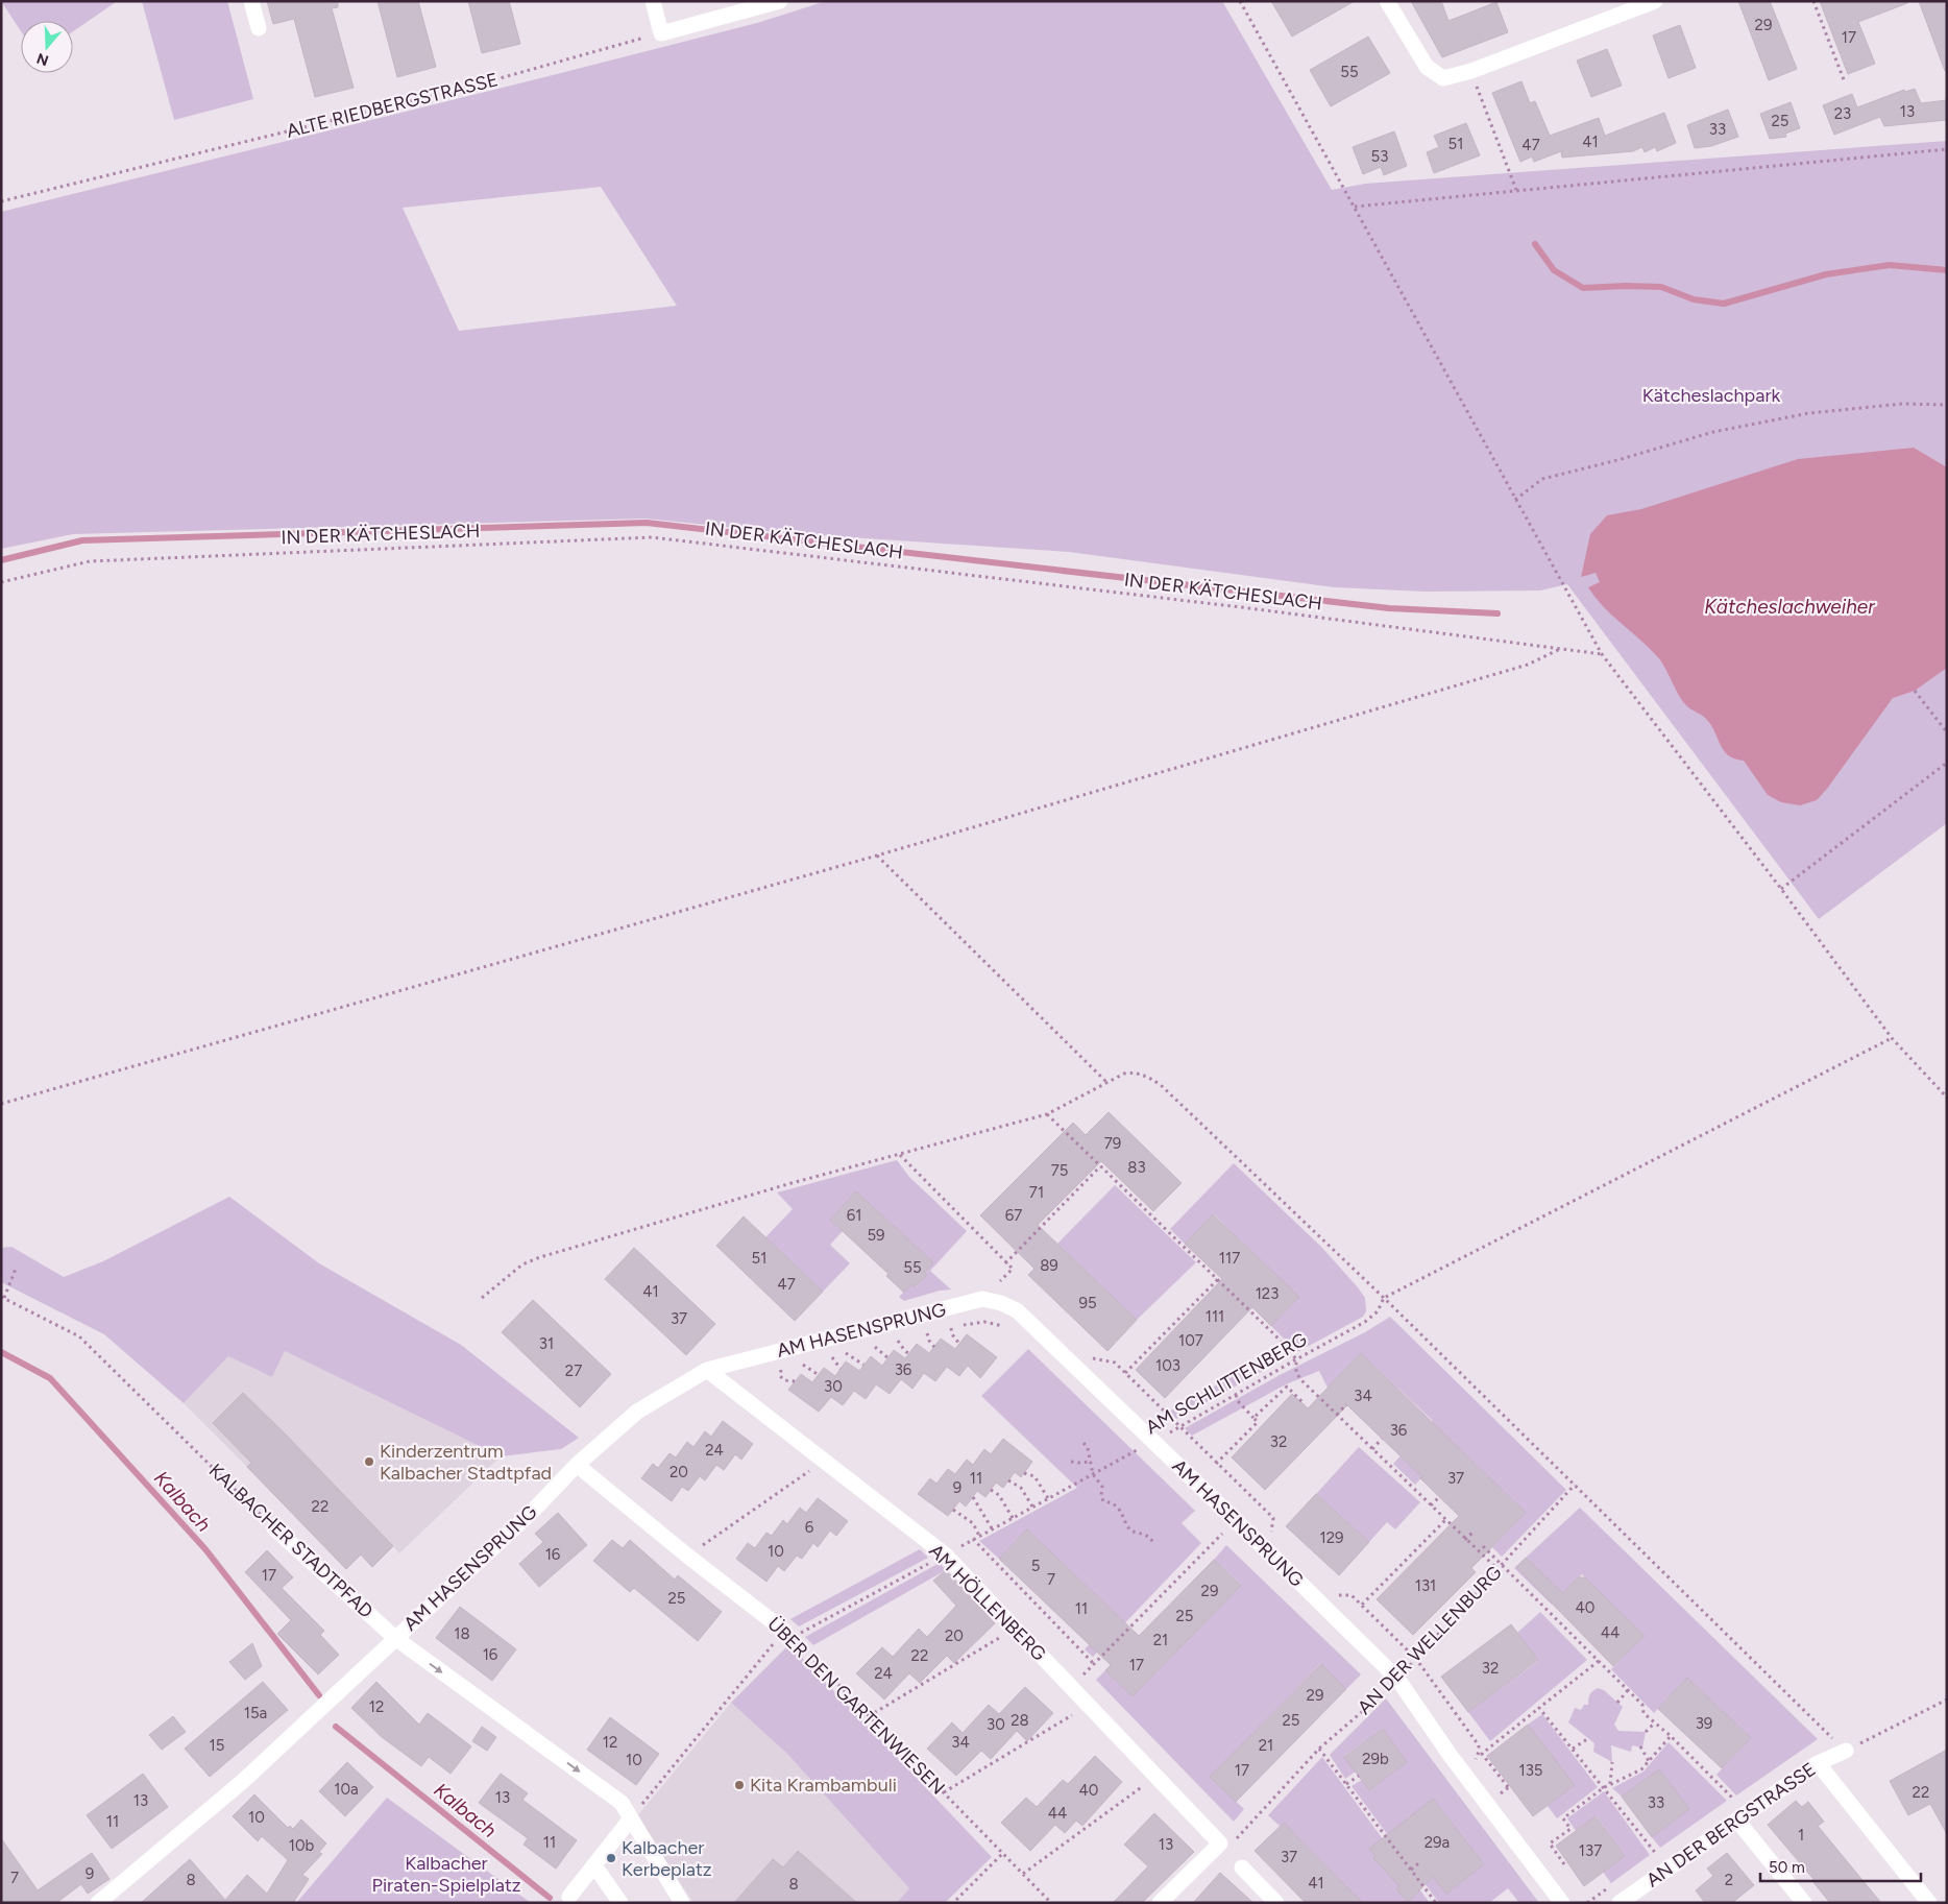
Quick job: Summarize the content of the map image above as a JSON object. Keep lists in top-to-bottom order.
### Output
{
  "streets": {
    "street": [
      "AM HASENSPRUNG",
      "KALBACHER STADTPFAD",
      "AM HÖLLENBERG",
      "ÜBER DEN GARTENWIESEN",
      "AN DER BERGSTRASSE"
    ],
    "path": [
      "ALTE RIEDBERGSTRASSE",
      "IN DER KÄTCHESLACH",
      "AM SCHLITTENBERG",
      "AN DER WELLENBURG"
    ]
  },
  "crossings": [
    ["AM HASENSPRUNG", "AM SCHLITTENBERG"],
    ["AM HASENSPRUNG", "KALBACHER STADTPFAD"],
    ["AM HASENSPRUNG", "AM HÖLLENBERG"],
    ["AM HASENSPRUNG", "AN DER WELLENBURG"],
    ["AM HASENSPRUNG", "ÜBER DEN GARTENWIESEN"]
  ],
  "water": ["Kätcheslachweiher", "Kalbach"],
  "parks": ["Kätcheslachpark", "Kalbacher Piraten-Spielplatz"],
  "places": ["Kinderzentrum Kalbacher Stadtpfad", "Kita Krambambuli", "Kalbacher Kerbeplatz"],
  "house_numbers": [
    "29",
    "17",
    "55",
    "13",
    "23",
    "25",
    "33",
    "41",
    "51",
    "47",
    "53",
    "79",
    "83",
    "75",
    "71",
    "61",
    "67",
    "59",
    "51",
    "117",
    "89",
    "55",
    "47",
    "41",
    "123",
    "95",
    "111",
    "37",
    "107",
    "31",
    "103",
    "36",
    "27",
    "30",
    "34",
    "36",
    "32",
    "24",
    "20",
    "11",
    "37",
    "9",
    "22",
    "6",
    "129",
    "10",
    "16",
    "5",
    "17",
    "7",
    "131",
    "29",
    "25",
    "40",
    "11",
    "25",
    "44",
    "18",
    "20",
    "21",
    "16",
    "22",
    "17",
    "32",
    "24",
    "29",
    "12",
    "15a",
    "28",
    "25",
    "39",
    "30",
    "12",
    "34",
    "15",
    "21",
    "29b",
    "10",
    "17",
    "135",
    "10a",
    "40",
    "22",
    "13",
    "13",
    "33",
    "44",
    "10",
    "11",
    "1",
    "11",
    "29a",
    "13",
    "10b",
    "137",
    "37",
    "9",
    "7",
    "8",
    "2",
    "41",
    "8"
  ],
  "scale_bar": "50 m",
  "north": "bottom"
}
